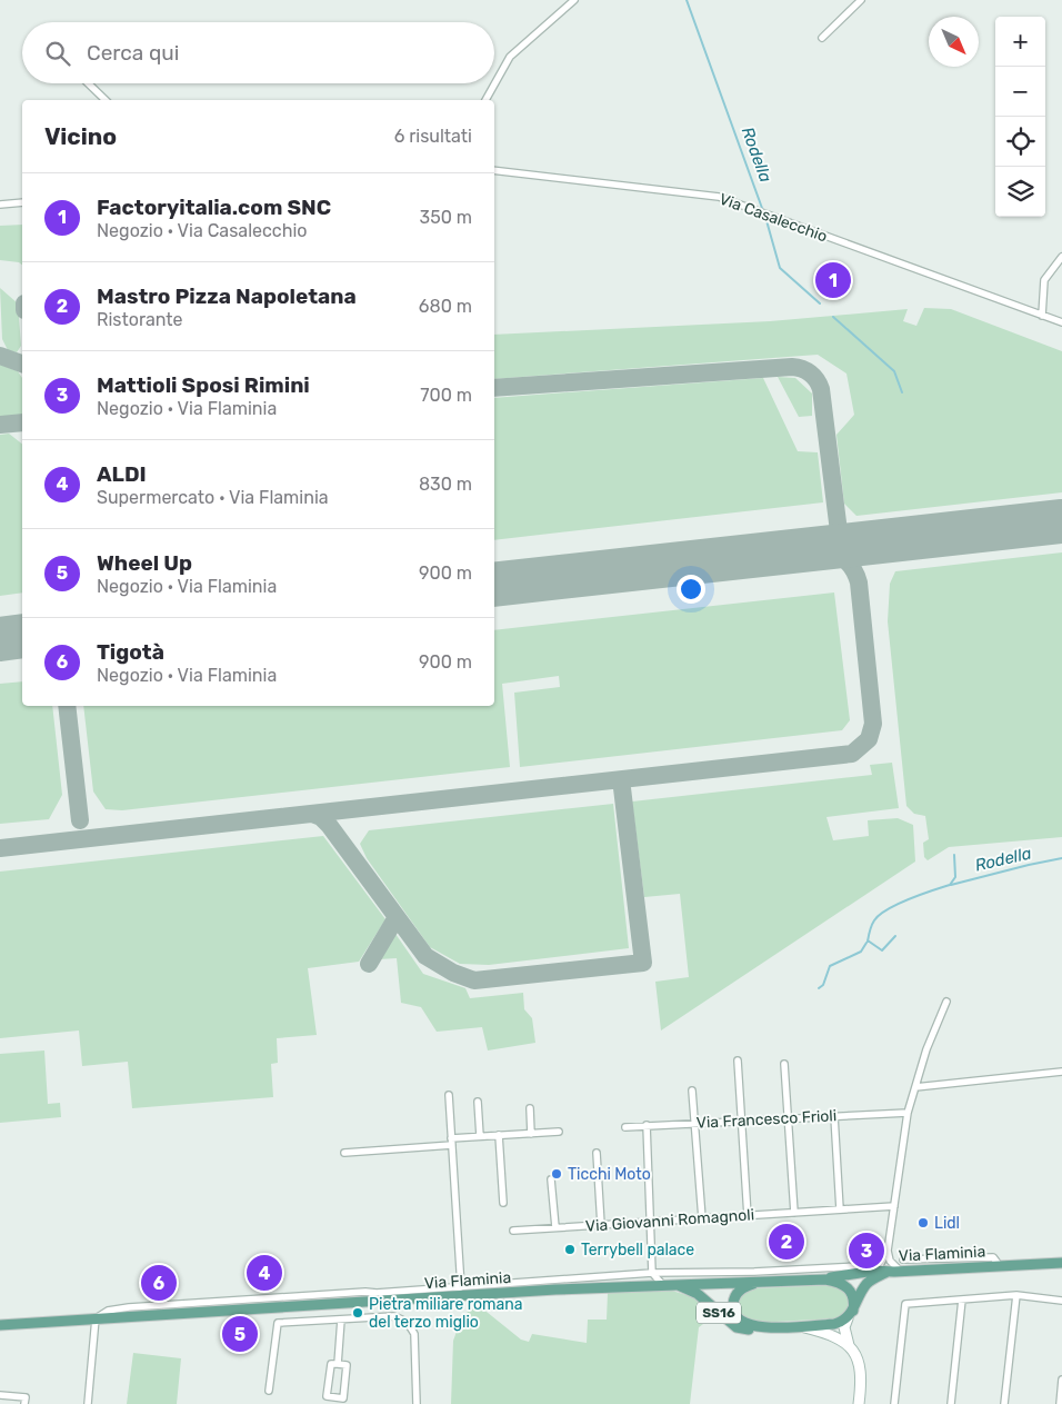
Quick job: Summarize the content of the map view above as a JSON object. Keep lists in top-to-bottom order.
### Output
{
  "streets": {
    "main road": ["Via Flaminia", "SS16"],
    "street": ["Via Casalecchio", "Via Francesco Frioli", "Via Giovanni Romagnoli"]
  },
  "water": ["Rodella"],
  "places": [
    "Ticchi Moto",
    "Lidl",
    "Terrybell palace",
    "Pietra miliare romana del terzo miglio"
  ],
  "north": "bottom right",
  "page": {
    "map_buttons": ["+", "−"],
    "search": "Cerca qui",
    "heading": ["Vicino", "6 risultati"],
    "list": [
      {
        "mark": "1",
        "name": "Factoryitalia.com SNC",
        "note": "Negozio · Via Casalecchio",
        "value": "350 m"
      },
      {
        "mark": "2",
        "name": "Mastro Pizza Napoletana",
        "note": "Ristorante",
        "value": "680 m"
      },
      {
        "mark": "3",
        "name": "Mattioli Sposi Rimini",
        "note": "Negozio · Via Flaminia",
        "value": "700 m"
      },
      {
        "mark": "4",
        "name": "ALDI",
        "note": "Supermercato · Via Flaminia",
        "value": "830 m"
      },
      {
        "mark": "5",
        "name": "Wheel Up",
        "note": "Negozio · Via Flaminia",
        "value": "900 m"
      },
      {
        "mark": "6",
        "name": "Tigotà",
        "note": "Negozio · Via Flaminia",
        "value": "900 m"
      }
    ],
    "pins": [
      "1",
      "2",
      "3",
      "4",
      "6",
      "5"
    ]
  }
}
